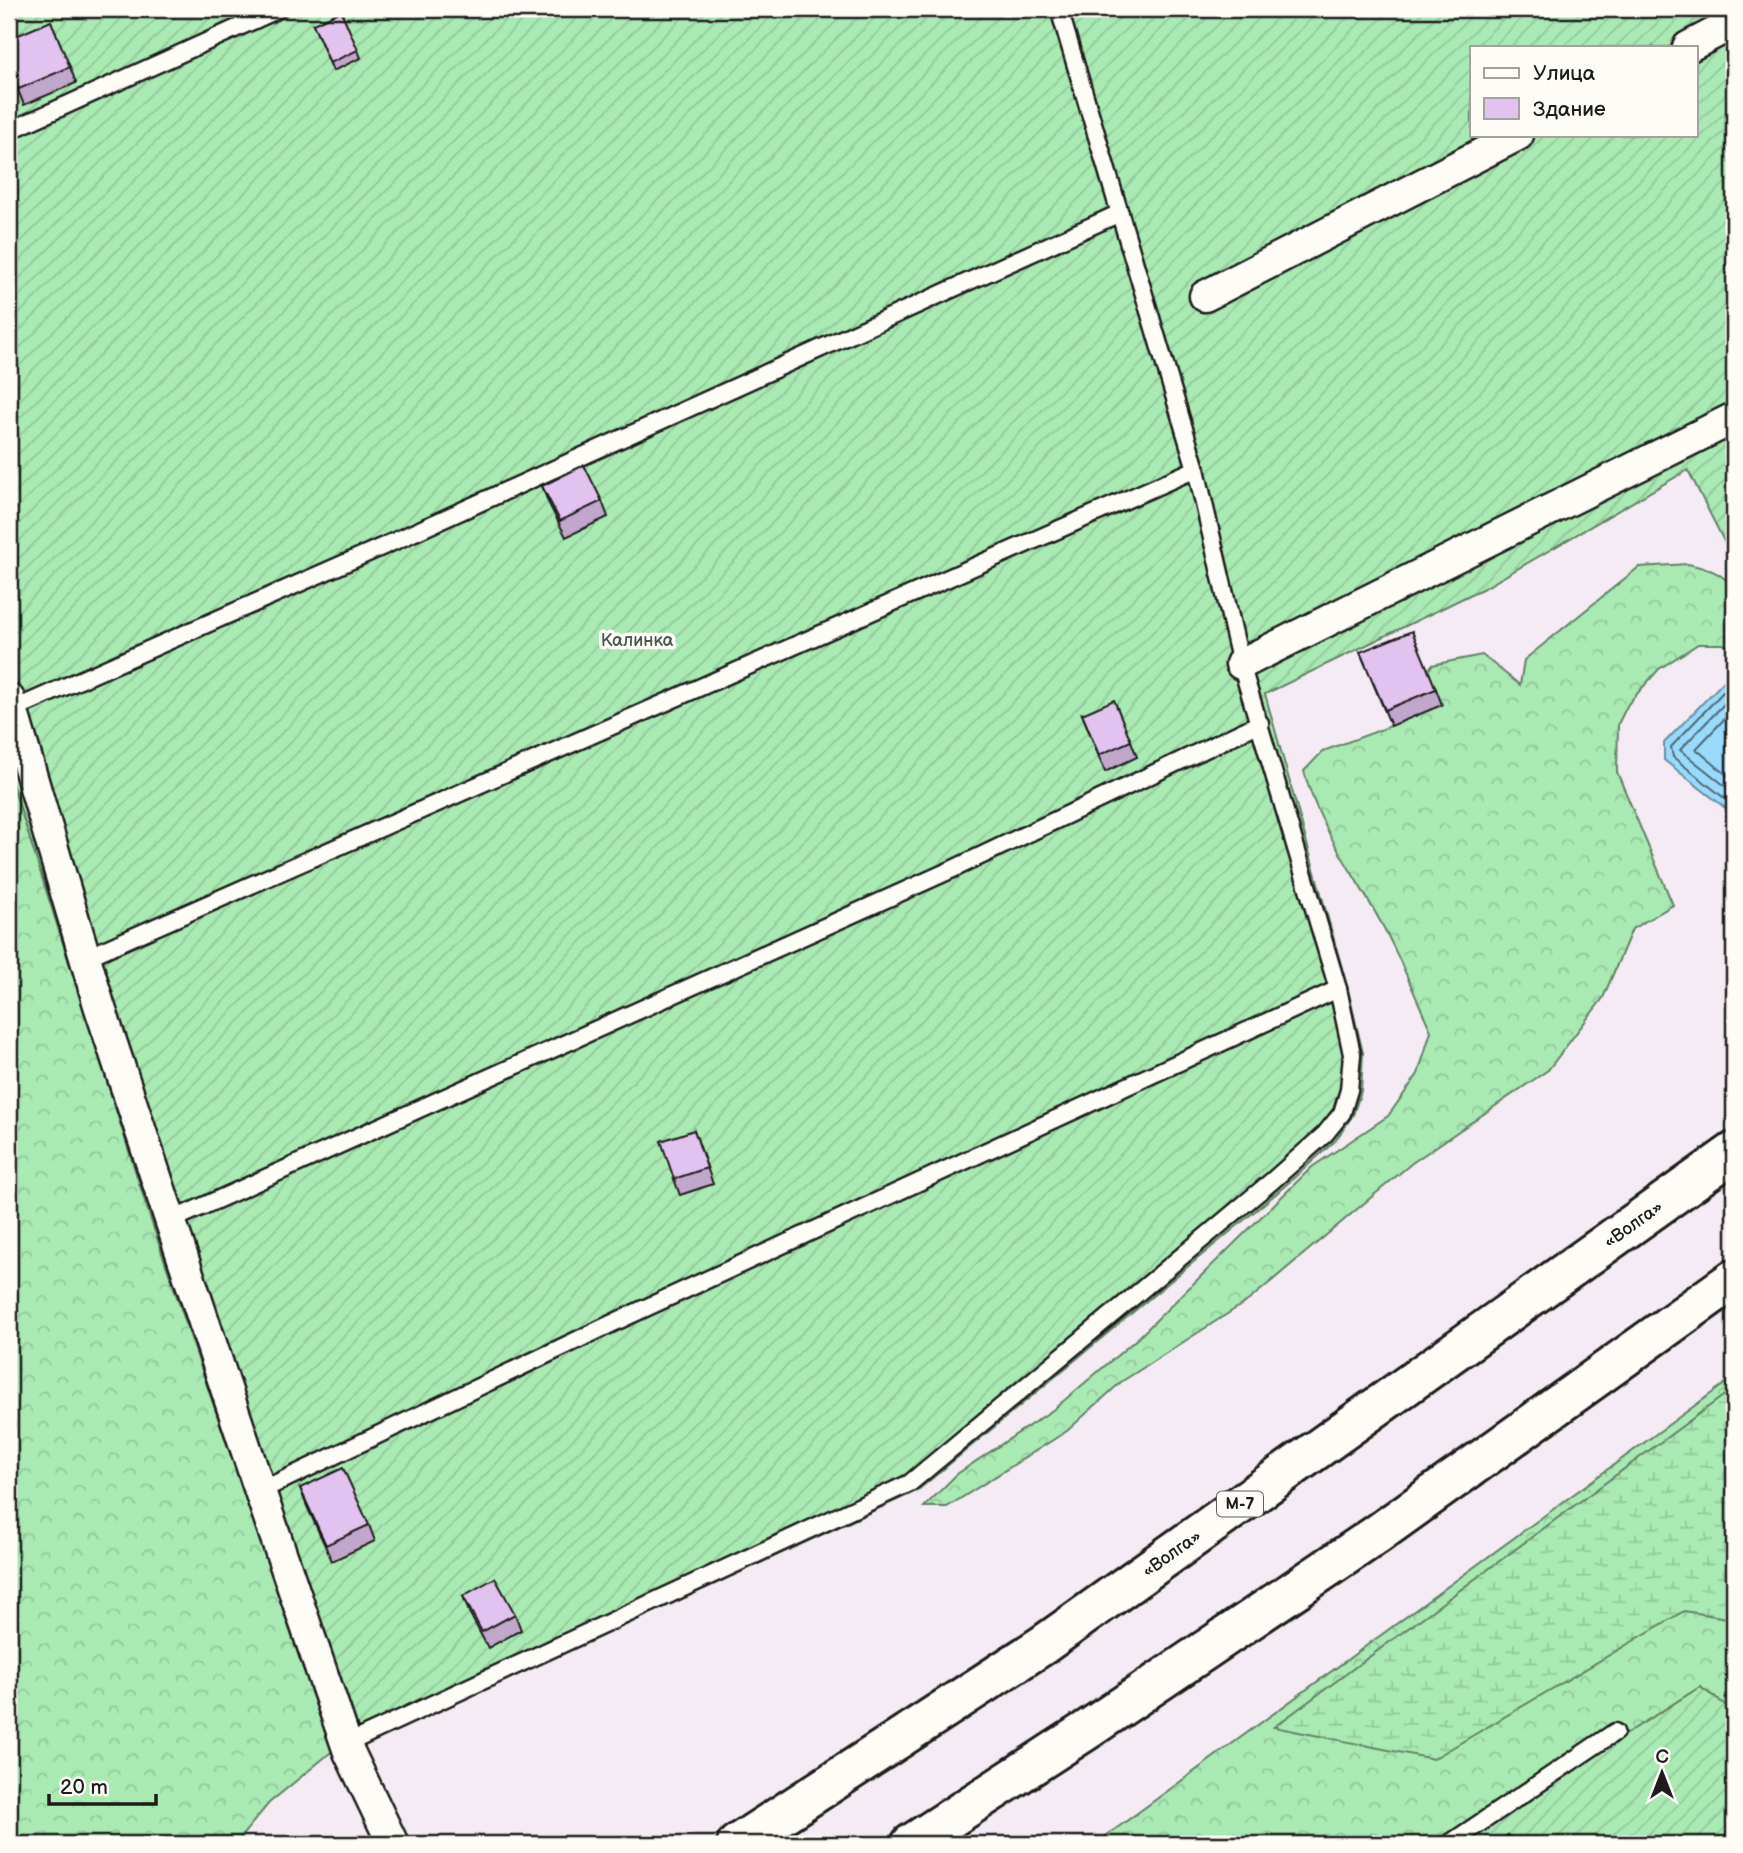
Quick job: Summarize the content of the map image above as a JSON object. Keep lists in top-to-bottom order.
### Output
{
  "streets": {
    "highway": ["«Волга»", "М-7"]
  },
  "parks": ["Калинка"],
  "legend": ["Улица", "Здание"],
  "scale_bar": "20 m",
  "north": "top"
}
